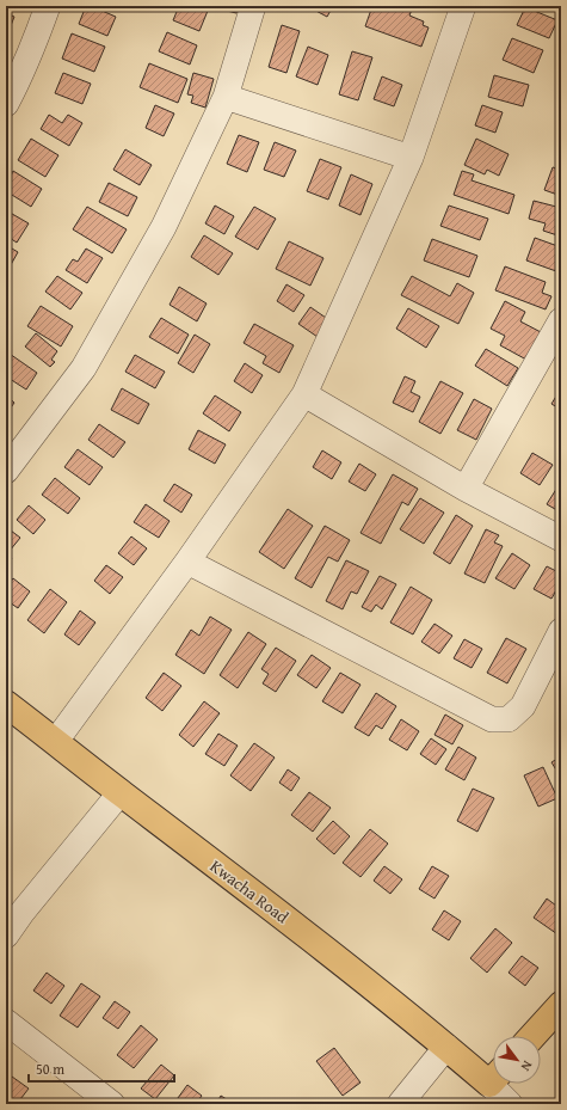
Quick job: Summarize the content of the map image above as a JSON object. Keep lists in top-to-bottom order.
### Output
{
  "streets": {
    "main road": ["Kwacha Road"]
  },
  "scale_bar": "50 m",
  "north": "bottom right"
}
